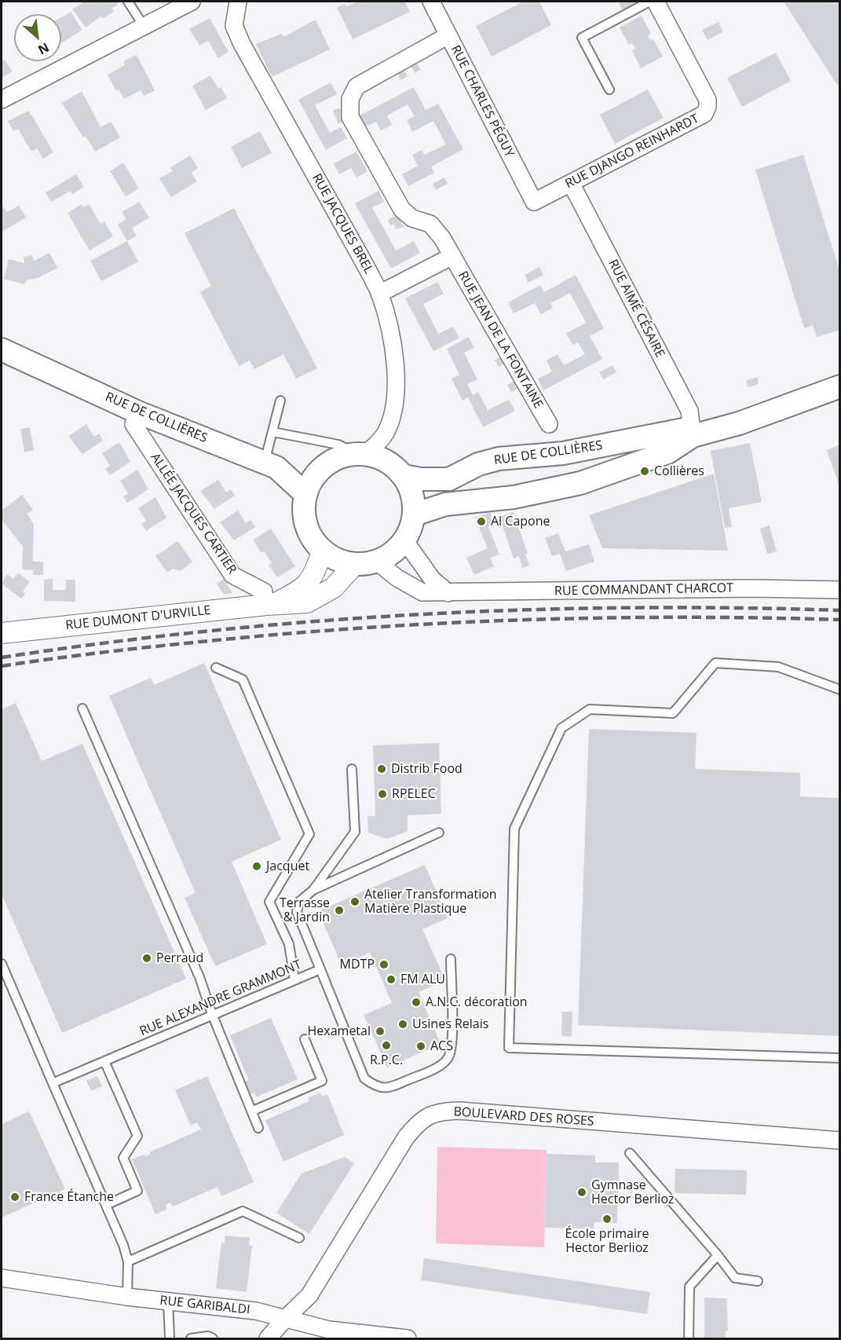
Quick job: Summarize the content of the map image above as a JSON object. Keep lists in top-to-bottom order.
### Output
{
  "streets": {
    "main road": ["RUE DE COLLIÈRES"],
    "street": [
      "RUE CHARLES PÉGUY",
      "RUE DJANGO REINHARDT",
      "RUE JACQUES BREL",
      "RUE AIMÉ CÉSAIRE",
      "RUE JEAN DE LA FONTAINE",
      "ALLÉE JACQUES CARTIER",
      "RUE COMMANDANT CHARCOT",
      "RUE DUMONT D'URVILLE",
      "BOULEVARD DES ROSES",
      "RUE GARIBALDI"
    ],
    "lane": ["RUE ALEXANDRE GRAMMONT"]
  },
  "crossings": [
    ["RUE CHARLES PÉGUY", "RUE DJANGO REINHARDT"],
    ["RUE CHARLES PÉGUY", "RUE JEAN DE LA FONTAINE"],
    ["RUE DJANGO REINHARDT", "RUE AIMÉ CÉSAIRE"],
    ["RUE JACQUES BREL", "RUE JEAN DE LA FONTAINE"],
    ["RUE JACQUES BREL", "RUE DE COLLIÈRES"],
    ["RUE JACQUES BREL", "RUE COMMANDANT CHARCOT"],
    ["RUE JACQUES BREL", "RUE DUMONT D'URVILLE"],
    ["RUE AIMÉ CÉSAIRE", "RUE DE COLLIÈRES"],
    ["RUE DE COLLIÈRES", "ALLÉE JACQUES CARTIER"],
    ["RUE DE COLLIÈRES", "RUE COMMANDANT CHARCOT"],
    ["RUE DE COLLIÈRES", "RUE DUMONT D'URVILLE"],
    ["ALLÉE JACQUES CARTIER", "RUE DUMONT D'URVILLE"],
    ["RUE COMMANDANT CHARCOT", "RUE DUMONT D'URVILLE"],
    ["BOULEVARD DES ROSES", "RUE GARIBALDI"]
  ],
  "places": [
    "Collières",
    "Al Capone",
    "Distrib Food",
    "RPELEC",
    "Jacquet",
    "Atelier Transformation Matière Plastique",
    "Terrasse & Jardin",
    "Perraud",
    "MDTP",
    "FM ALU",
    "A.N.C. décoration",
    "Usines Relais",
    "Hexametal",
    "R.P.C.",
    "ACS",
    "Gymnase Hector Berlioz",
    "France Étanche",
    "École primaire Hector Berlioz"
  ],
  "north": "bottom right"
}
